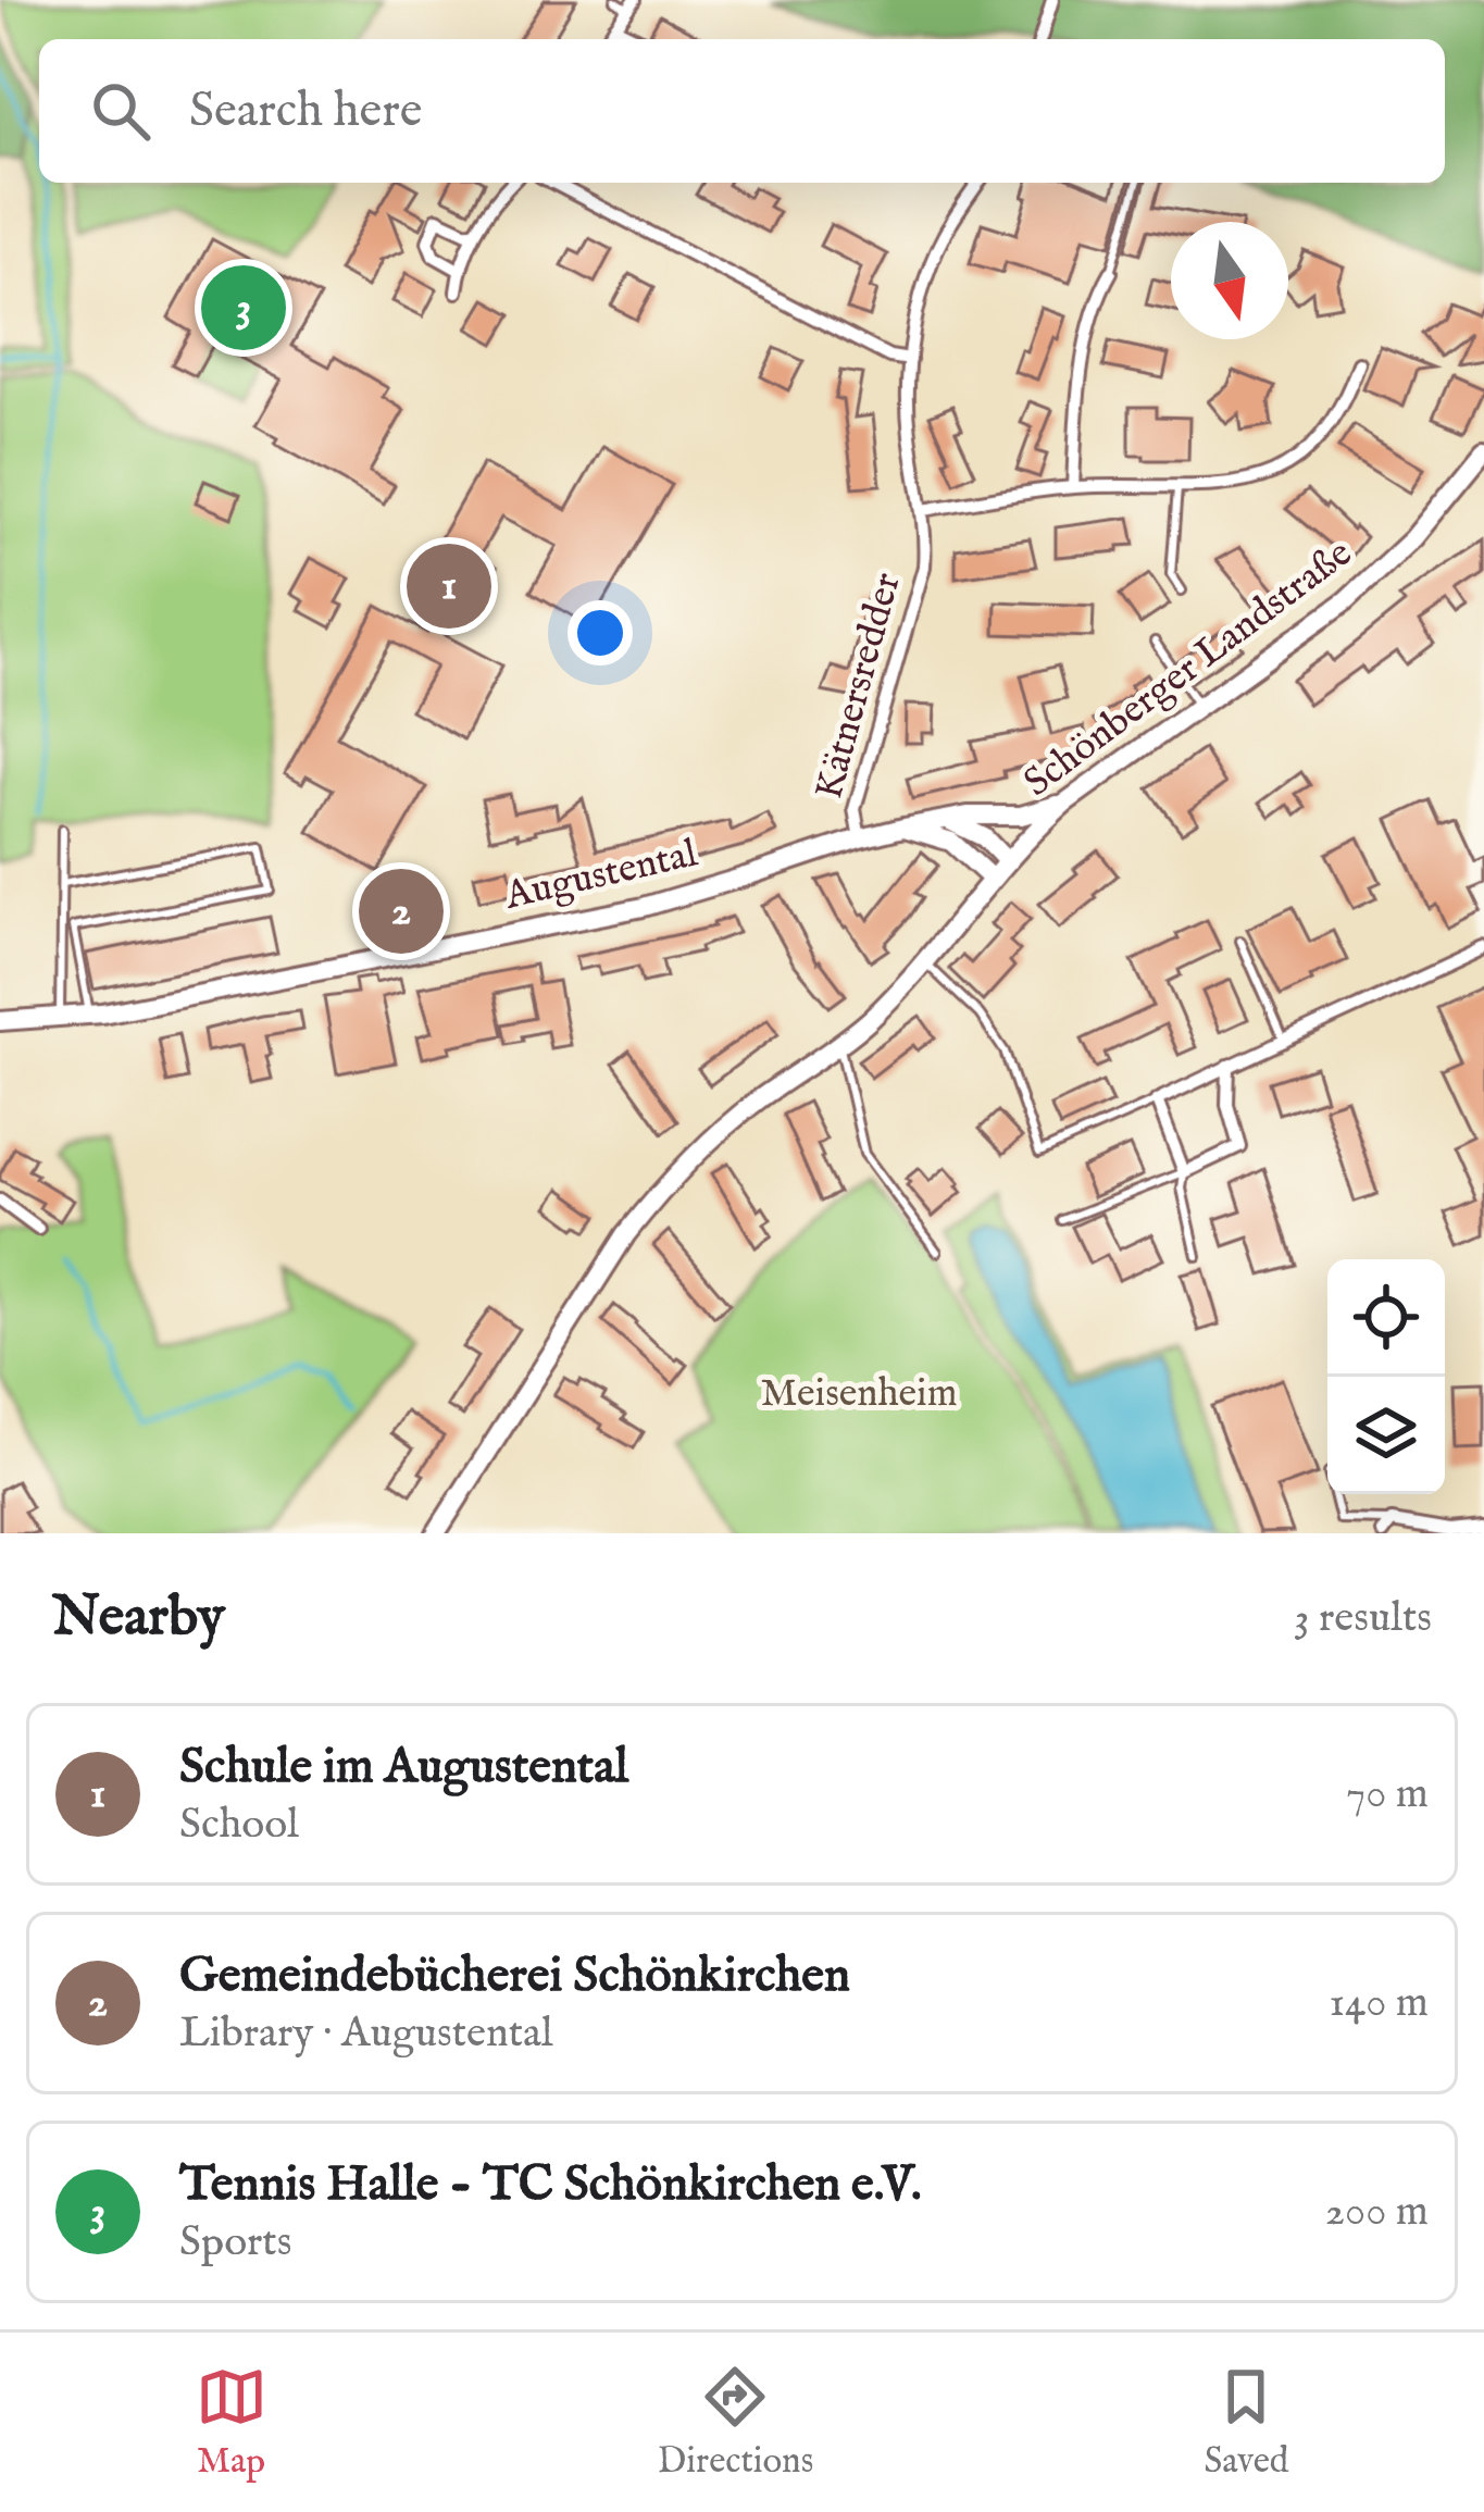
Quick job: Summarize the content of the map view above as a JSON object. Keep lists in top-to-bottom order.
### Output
{
  "streets": {
    "main road": ["Schönberger Landstraße", "Augustental"],
    "street": ["Kätnersredder"]
  },
  "crossings": [
    ["Schönberger Landstraße", "Augustental"],
    ["Kätnersredder", "Augustental"]
  ],
  "parks": ["Meisenheim"],
  "north": "bottom",
  "page": {
    "search": "Search here",
    "pins": ["3", "1", "2"],
    "heading": ["Nearby", "3 results"],
    "list": [
      {
        "mark": "1",
        "name": "Schule im Augustental",
        "note": "School",
        "value": "70 m"
      },
      {
        "mark": "2",
        "name": "Gemeindebücherei Schönkirchen",
        "note": "Library · Augustental",
        "value": "140 m"
      },
      {
        "mark": "3",
        "name": "Tennis Halle - TC Schönkirchen e.V.",
        "note": "Sports",
        "value": "200 m"
      }
    ],
    "nav": ["Map", "Directions", "Saved"]
  }
}
